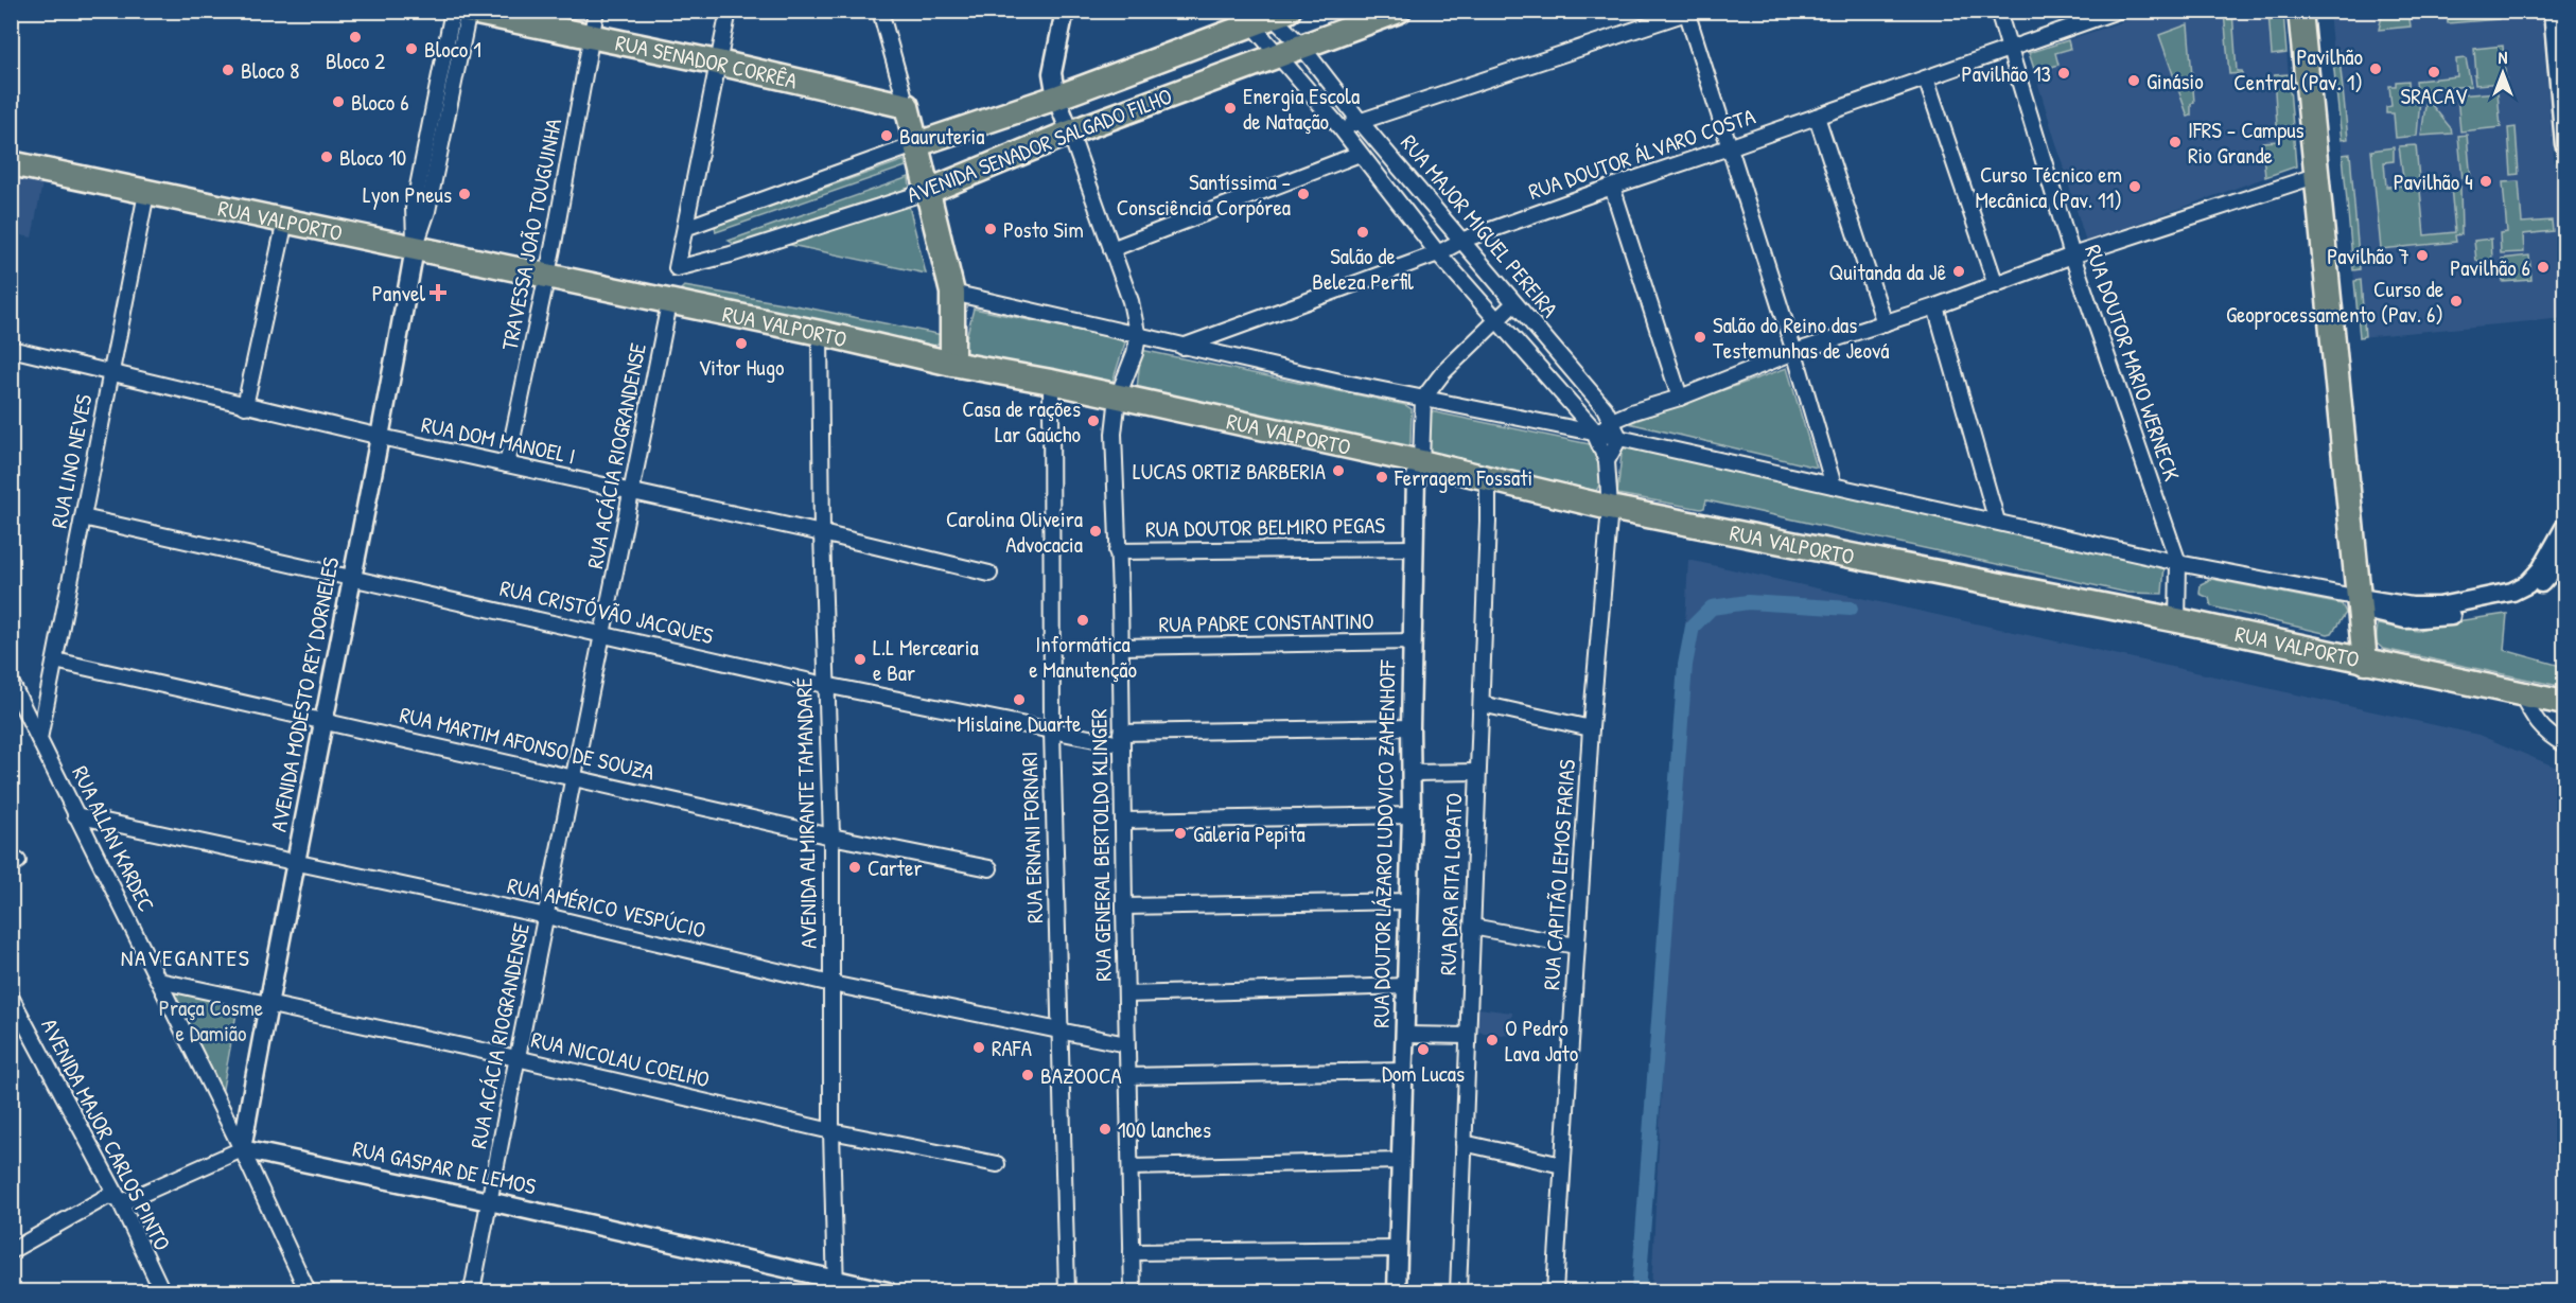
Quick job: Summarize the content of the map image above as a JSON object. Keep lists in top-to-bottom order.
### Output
{
  "streets": {
    "main road": ["RUA SENADOR CORRÊA", "AVENIDA SENADOR SALGADO FILHO", "RUA VALPORTO"],
    "street": [
      "RUA DOUTOR ÁLVARO COSTA",
      "RUA MAJOR MIGUEL PEREIRA",
      "TRAVESSA JOÃO TOUGUINHA",
      "RUA DOUTOR MARIO WERNECK",
      "RUA DOM MANOEL I",
      "RUA ACÁCIA RIOGRANDENSE",
      "RUA LINO NEVES",
      "RUA DOUTOR BELMIRO PEGAS",
      "RUA CRISTÓVÃO JACQUES",
      "RUA PADRE CONSTANTINO",
      "AVENIDA MODESTO REY DORNELES",
      "RUA MARTIM AFONSO DE SOUZA",
      "AVENIDA ALMIRANTE TAMANDARÉ",
      "RUA ERNANI FORNARI",
      "RUA ALLAN KARDEC",
      "RUA DOUTOR LÁZARO LUDOVICO ZAMENHOFF",
      "RUA GENERAL BERTOLDO KLINGER",
      "RUA CAPITÃO LEMOS FARIAS",
      "RUA DRA RITA LOBATO",
      "RUA AMÉRICO VESPÚCIO",
      "RUA NICOLAU COELHO",
      "AVENIDA MAJOR CARLOS PINTO",
      "RUA GASPAR DE LEMOS"
    ]
  },
  "crossings": [
    ["RUA SENADOR CORRÊA", "TRAVESSA JOÃO TOUGUINHA"],
    ["AVENIDA SENADOR SALGADO FILHO", "RUA MAJOR MIGUEL PEREIRA"],
    ["RUA DOUTOR ÁLVARO COSTA", "RUA MAJOR MIGUEL PEREIRA"],
    ["RUA DOUTOR ÁLVARO COSTA", "RUA DOUTOR MARIO WERNECK"],
    ["RUA VALPORTO", "TRAVESSA JOÃO TOUGUINHA"],
    ["RUA VALPORTO", "RUA DOUTOR MARIO WERNECK"],
    ["RUA VALPORTO", "RUA ACÁCIA RIOGRANDENSE"],
    ["RUA VALPORTO", "RUA LINO NEVES"],
    ["RUA VALPORTO", "AVENIDA MODESTO REY DORNELES"],
    ["RUA VALPORTO", "AVENIDA ALMIRANTE TAMANDARÉ"],
    ["RUA VALPORTO", "RUA ERNANI FORNARI"],
    ["RUA VALPORTO", "RUA DOUTOR LÁZARO LUDOVICO ZAMENHOFF"],
    ["RUA VALPORTO", "RUA GENERAL BERTOLDO KLINGER"],
    ["RUA VALPORTO", "RUA CAPITÃO LEMOS FARIAS"],
    ["RUA VALPORTO", "RUA DRA RITA LOBATO"],
    ["RUA MAJOR MIGUEL PEREIRA", "RUA CAPITÃO LEMOS FARIAS"],
    ["TRAVESSA JOÃO TOUGUINHA", "RUA DOM MANOEL I"],
    ["RUA DOM MANOEL I", "RUA ACÁCIA RIOGRANDENSE"],
    ["RUA DOM MANOEL I", "RUA LINO NEVES"],
    ["RUA DOM MANOEL I", "AVENIDA MODESTO REY DORNELES"],
    ["RUA DOM MANOEL I", "AVENIDA ALMIRANTE TAMANDARÉ"],
    ["RUA ACÁCIA RIOGRANDENSE", "RUA CRISTÓVÃO JACQUES"],
    ["RUA ACÁCIA RIOGRANDENSE", "RUA MARTIM AFONSO DE SOUZA"],
    ["RUA ACÁCIA RIOGRANDENSE", "RUA AMÉRICO VESPÚCIO"],
    ["RUA ACÁCIA RIOGRANDENSE", "RUA NICOLAU COELHO"],
    ["RUA ACÁCIA RIOGRANDENSE", "RUA GASPAR DE LEMOS"],
    ["RUA LINO NEVES", "RUA CRISTÓVÃO JACQUES"],
    ["RUA LINO NEVES", "RUA MARTIM AFONSO DE SOUZA"],
    ["RUA LINO NEVES", "RUA ALLAN KARDEC"],
    ["RUA DOUTOR BELMIRO PEGAS", "RUA DOUTOR LÁZARO LUDOVICO ZAMENHOFF"],
    ["RUA DOUTOR BELMIRO PEGAS", "RUA GENERAL BERTOLDO KLINGER"],
    ["RUA CRISTÓVÃO JACQUES", "AVENIDA MODESTO REY DORNELES"],
    ["RUA CRISTÓVÃO JACQUES", "AVENIDA ALMIRANTE TAMANDARÉ"],
    ["RUA CRISTÓVÃO JACQUES", "RUA ERNANI FORNARI"],
    ["RUA CRISTÓVÃO JACQUES", "RUA DOUTOR LÁZARO LUDOVICO ZAMENHOFF"],
    ["RUA CRISTÓVÃO JACQUES", "RUA GENERAL BERTOLDO KLINGER"],
    ["RUA PADRE CONSTANTINO", "RUA DOUTOR LÁZARO LUDOVICO ZAMENHOFF"],
    ["RUA PADRE CONSTANTINO", "RUA GENERAL BERTOLDO KLINGER"],
    ["AVENIDA MODESTO REY DORNELES", "RUA MARTIM AFONSO DE SOUZA"],
    ["AVENIDA MODESTO REY DORNELES", "RUA ALLAN KARDEC"],
    ["AVENIDA MODESTO REY DORNELES", "RUA AMÉRICO VESPÚCIO"],
    ["AVENIDA MODESTO REY DORNELES", "RUA NICOLAU COELHO"],
    ["AVENIDA MODESTO REY DORNELES", "RUA GASPAR DE LEMOS"],
    ["RUA MARTIM AFONSO DE SOUZA", "AVENIDA ALMIRANTE TAMANDARÉ"],
    ["AVENIDA ALMIRANTE TAMANDARÉ", "RUA AMÉRICO VESPÚCIO"],
    ["AVENIDA ALMIRANTE TAMANDARÉ", "RUA NICOLAU COELHO"],
    ["AVENIDA ALMIRANTE TAMANDARÉ", "RUA GASPAR DE LEMOS"],
    ["RUA ERNANI FORNARI", "RUA AMÉRICO VESPÚCIO"],
    ["RUA ALLAN KARDEC", "RUA AMÉRICO VESPÚCIO"],
    ["RUA ALLAN KARDEC", "RUA NICOLAU COELHO"],
    ["RUA ALLAN KARDEC", "RUA GASPAR DE LEMOS"],
    ["RUA GENERAL BERTOLDO KLINGER", "RUA AMÉRICO VESPÚCIO"]
  ],
  "districts": ["NAVEGANTES"],
  "parks": ["Praça Cosme e Damião"],
  "places": {
    "other": [
      "Bloco 2",
      "Bloco 1",
      "Pavilhão Central (Pav. 1)",
      "Bloco 8",
      "SRACAV",
      "Pavilhão 13",
      "Ginásio",
      "Bloco 6",
      "Energia Escola de Natação",
      "Bauruteria",
      "IFRS - Campus Rio Grande",
      "Bloco 10",
      "Pavilhão 4",
      "Curso Técnico em Mecânica (Pav. 11)",
      "Lyon Pneus",
      "Santíssima - Consciência Corpórea",
      "Posto Sim",
      "Salão de Beleza Perfil",
      "Pavilhão 7",
      "Pavilhão 6",
      "Quitanda da Jê",
      "Curso de Geoprocessamento (Pav. 6)",
      "Salão do Reino das Testemunhas de Jeová",
      "Vitor Hugo",
      "Casa de rações Lar Gaúcho",
      "LUCAS ORTIZ BARBERIA",
      "Ferragem Fossati",
      "Carolina Oliveira Advocacia",
      "Informática e Manutenção",
      "L.L Mercearia e Bar",
      "Mislaine Duarte",
      "Galeria Pepita",
      "Carter",
      "O Pedro Lava Jato",
      "RAFA",
      "Dom Lucas",
      "BAZOOCA",
      "100 lanches"
    ],
    "health": ["Panvel"]
  },
  "north": "top"
}
